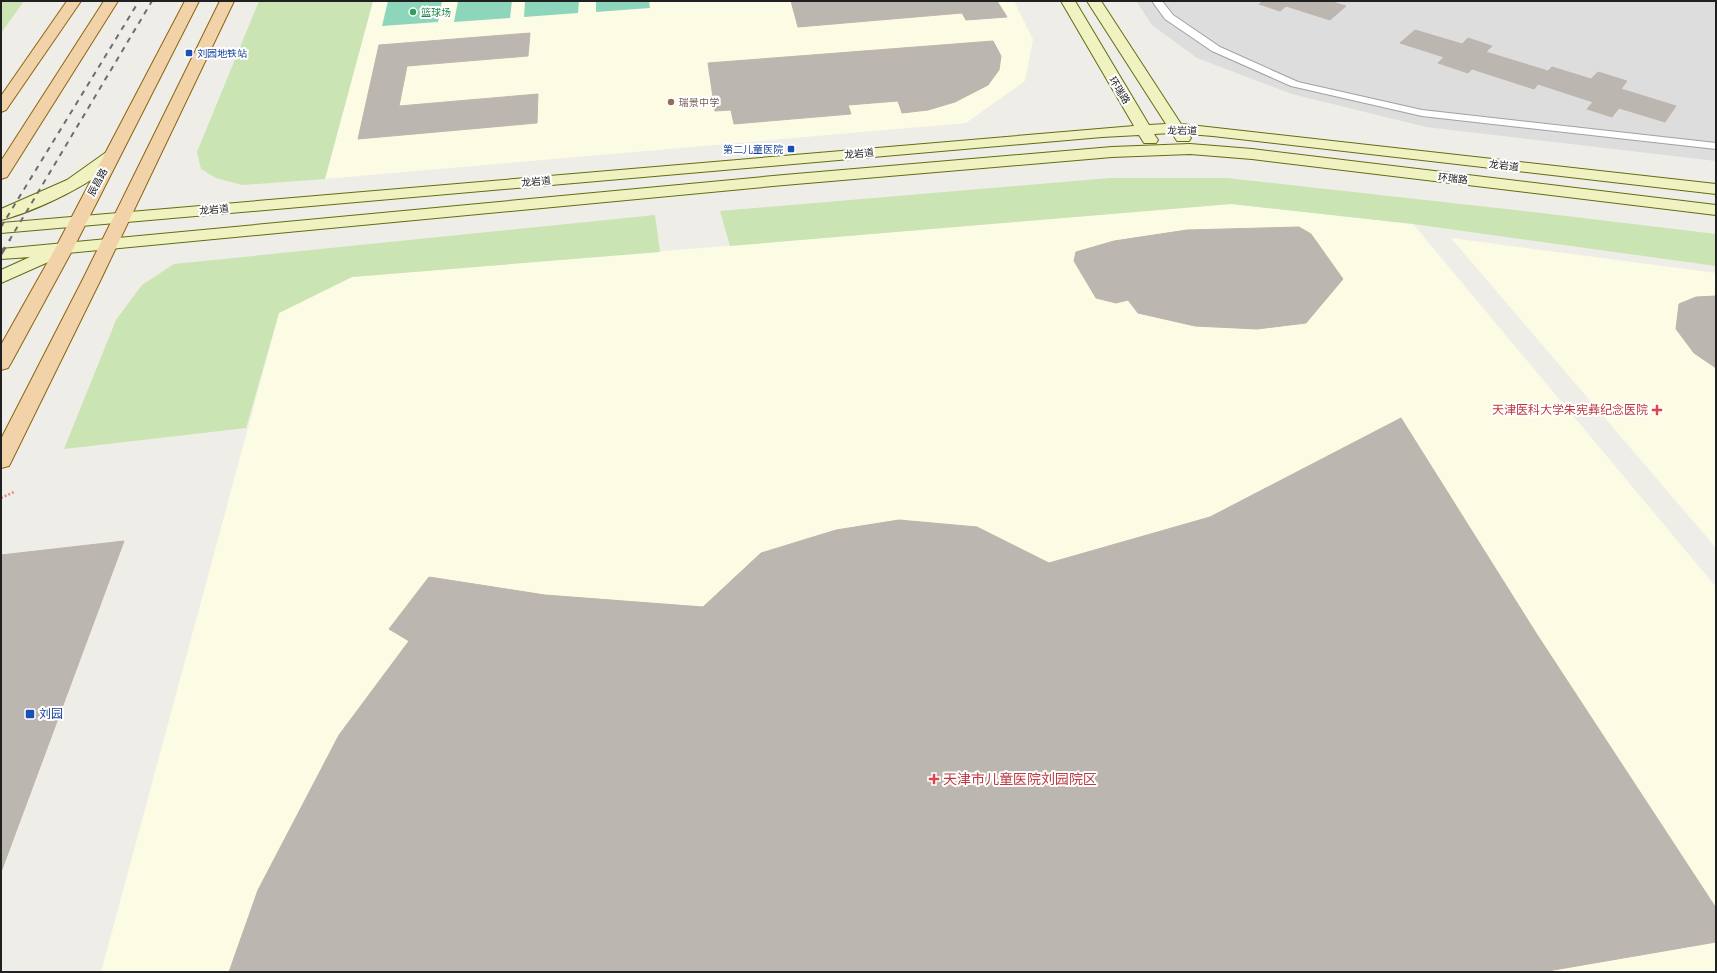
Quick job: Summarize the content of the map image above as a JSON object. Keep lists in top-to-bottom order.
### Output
{
  "streets": {
    "main road": ["环瑞路", "龙岩道", "辰昌路"]
  },
  "crossings": [
    ["环瑞路", "龙岩道"],
    ["龙岩道", "辰昌路"]
  ],
  "places": {
    "other": ["篮球场", "瑞景中学"],
    "transit": ["刘园地铁站", "第二儿童医院", "刘园"],
    "health": ["天津医科大学朱宪彝纪念医院", "天津市儿童医院刘园院区"]
  }
}
